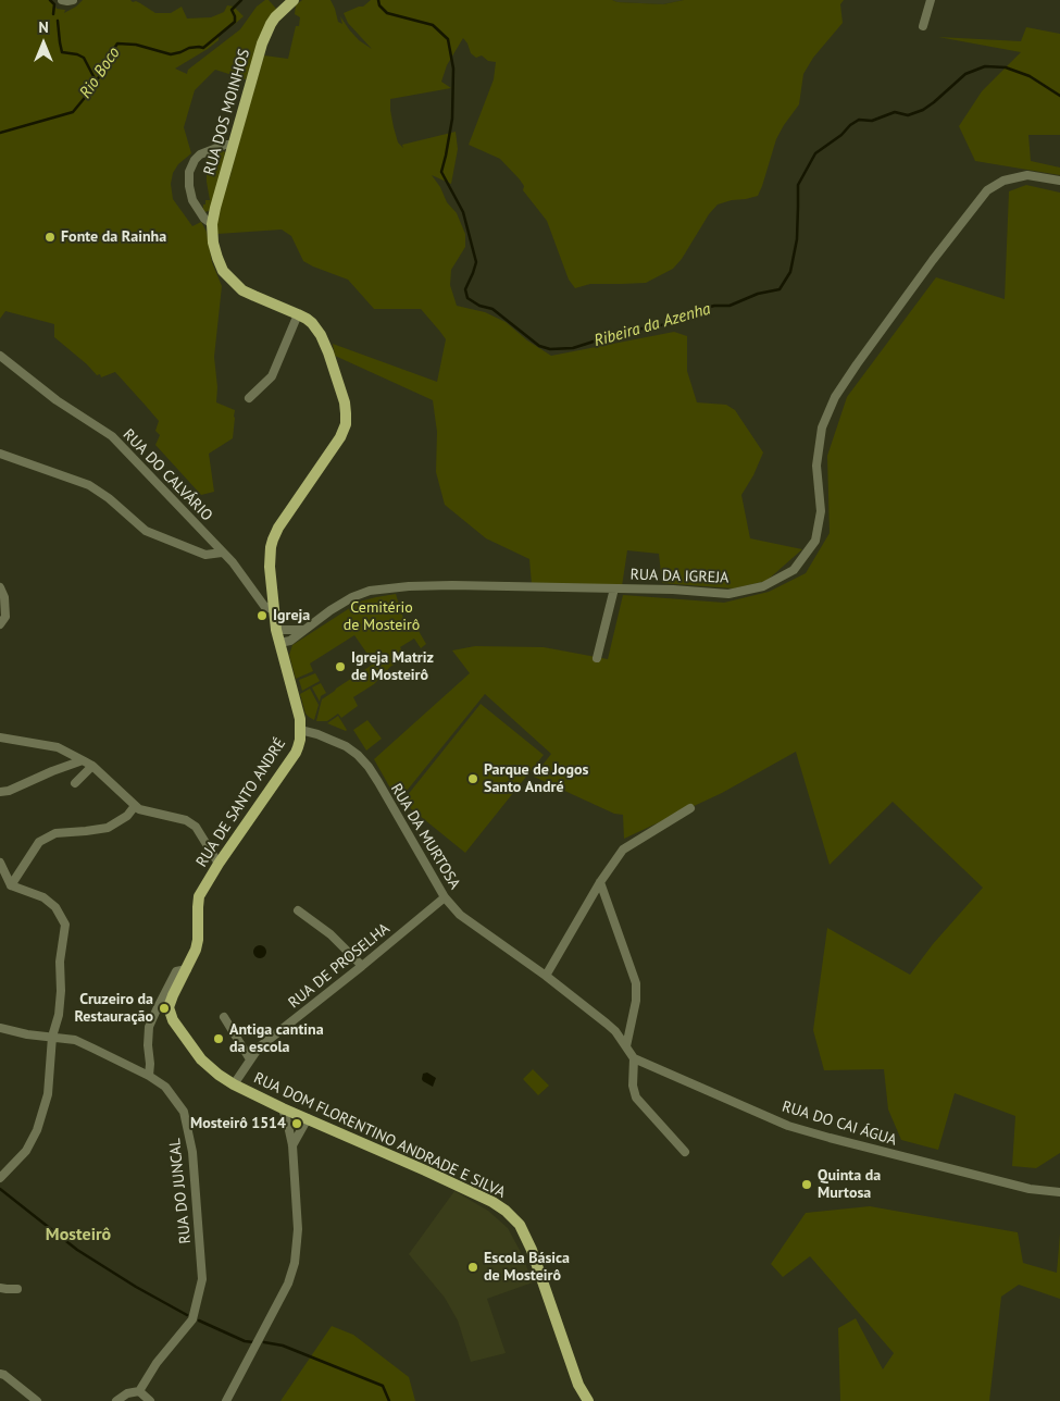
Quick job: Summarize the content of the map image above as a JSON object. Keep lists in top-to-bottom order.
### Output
{
  "streets": {
    "main road": ["RUA DOS MOINHOS", "RUA DE SANTO ANDRÉ", "RUA DOM FLORENTINO ANDRADE E SILVA"],
    "street": [
      "RUA DO CALVÁRIO",
      "RUA DA IGREJA",
      "RUA DA MURTOSA",
      "RUA DE PROSELHA",
      "RUA DO CAI ÁGUA",
      "RUA DO JUNCAL"
    ]
  },
  "crossings": [
    ["RUA DOS MOINHOS", "RUA DE SANTO ANDRÉ"],
    ["RUA DO CALVÁRIO", "RUA DE SANTO ANDRÉ"],
    ["RUA DA IGREJA", "RUA DE SANTO ANDRÉ"],
    ["RUA DE SANTO ANDRÉ", "RUA DA MURTOSA"],
    ["RUA DE SANTO ANDRÉ", "RUA DOM FLORENTINO ANDRADE E SILVA"],
    ["RUA DA MURTOSA", "RUA DE PROSELHA"],
    ["RUA DE PROSELHA", "RUA DOM FLORENTINO ANDRADE E SILVA"]
  ],
  "districts": ["Mosteirô"],
  "water": ["Rio Boco", "Ribeira da Azenha"],
  "parks": ["Cemitério de Mosteirô"],
  "places": [
    "Fonte da Rainha",
    "Igreja",
    "Igreja Matriz de Mosteirô",
    "Parque de Jogos Santo André",
    "Cruzeiro da Restauração",
    "Antiga cantina da escola",
    "Mosteirô 1514",
    "Quinta da Murtosa",
    "Escola Básica de Mosteirô"
  ],
  "north": "top"
}
